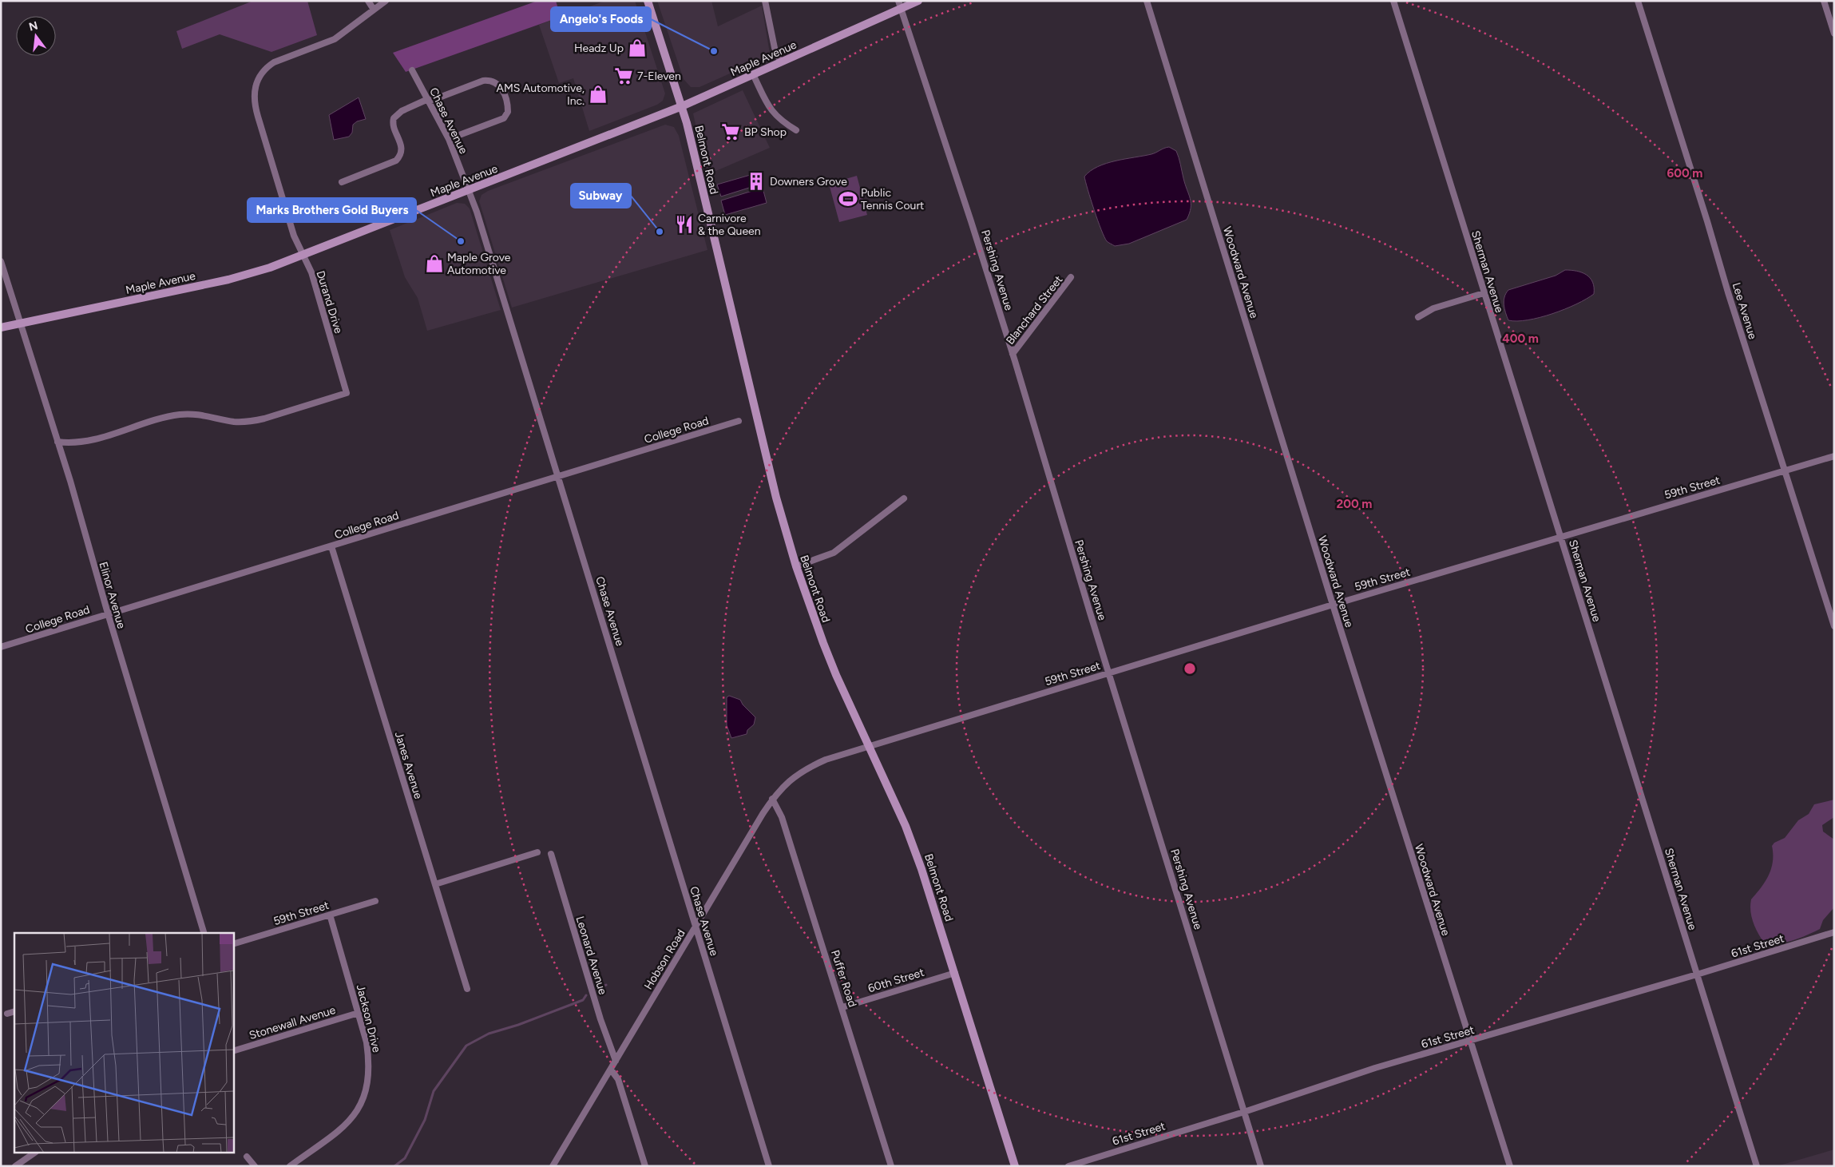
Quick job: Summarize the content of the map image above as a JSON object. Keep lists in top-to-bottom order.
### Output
{
  "streets": {
    "main road": ["Maple Avenue", "Belmont Road"],
    "street": [
      "Chase Avenue",
      "Pershing Avenue",
      "Sherman Avenue",
      "Woodward Avenue",
      "Durand Drive",
      "Blanchard Street",
      "Lee Avenue",
      "College Road",
      "59th Street",
      "Elinor Avenue",
      "Janes Avenue",
      "61st Street",
      "Leonard Avenue",
      "Hobson Road",
      "Puffer Road",
      "60th Street",
      "Jackson Drive",
      "Stonewall Avenue"
    ]
  },
  "crossings": [
    ["Maple Avenue", "Chase Avenue"],
    ["Maple Avenue", "Belmont Road"],
    ["Maple Avenue", "Pershing Avenue"],
    ["Maple Avenue", "Durand Drive"],
    ["Maple Avenue", "Elinor Avenue"],
    ["Chase Avenue", "College Road"],
    ["Chase Avenue", "Hobson Road"],
    ["Belmont Road", "59th Street"],
    ["Belmont Road", "Hobson Road"],
    ["Belmont Road", "60th Street"],
    ["Pershing Avenue", "Blanchard Street"],
    ["Pershing Avenue", "59th Street"],
    ["Pershing Avenue", "61st Street"],
    ["Sherman Avenue", "59th Street"],
    ["Sherman Avenue", "61st Street"],
    ["Woodward Avenue", "59th Street"],
    ["Woodward Avenue", "61st Street"],
    ["Durand Drive", "Elinor Avenue"],
    ["Lee Avenue", "59th Street"],
    ["College Road", "Elinor Avenue"],
    ["College Road", "Janes Avenue"],
    ["59th Street", "Hobson Road"],
    ["59th Street", "Jackson Drive"],
    ["Leonard Avenue", "Hobson Road"],
    ["Hobson Road", "Puffer Road"],
    ["Puffer Road", "60th Street"],
    ["Jackson Drive", "Stonewall Avenue"]
  ],
  "places": {
    "shop": ["Headz Up", "AMS Automotive, Inc.", "Maple Grove Automotive"],
    "other": ["Angelo's Foods", "Subway", "Marks Brothers Gold Buyers"],
    "supermarket": ["7-Eleven", "BP Shop"],
    "building": ["Downers Grove"],
    "sports": ["Public Tennis Court"],
    "restaurant": ["Carnivore & the Queen"]
  },
  "north": "top",
  "rings": ["600 m", "400 m", "200 m"]
}
